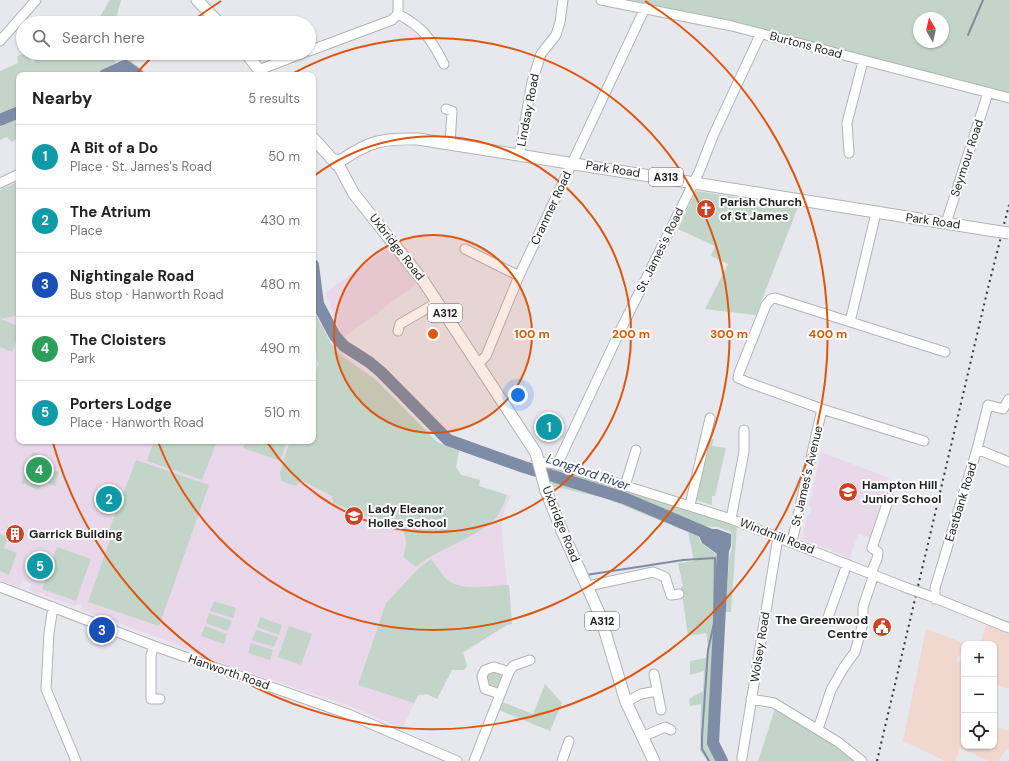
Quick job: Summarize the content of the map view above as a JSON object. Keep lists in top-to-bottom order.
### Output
{
  "streets": {
    "main road": [
      "Park Road",
      "A313",
      "Uxbridge Road",
      "A312"
    ],
    "street": [
      "Burtons Road",
      "Lindsay Road",
      "Seymour Road",
      "Cranmer Road",
      "St. James's Road",
      "St James's Avenue",
      "Eastbank Road",
      "Windmill Road",
      "Wolsey Road",
      "Hanworth Road"
    ]
  },
  "crossings": [
    ["Burtons Road", "Seymour Road"],
    ["Burtons Road", "Cranmer Road"],
    ["Burtons Road", "St. James's Road"],
    ["Lindsay Road", "Park Road"],
    ["Seymour Road", "Park Road"],
    ["Park Road", "Cranmer Road"],
    ["Park Road", "Uxbridge Road"],
    ["Park Road", "St. James's Road"],
    ["Cranmer Road", "Uxbridge Road"],
    ["Uxbridge Road", "Windmill Road"],
    ["St. James's Road", "Windmill Road"],
    ["St James's Avenue", "Windmill Road"],
    ["Eastbank Road", "Windmill Road"],
    ["Windmill Road", "Wolsey Road"]
  ],
  "water": ["Longford River"],
  "places": {
    "church": ["Parish Church of St James"],
    "school or university": ["Hampton Hill Junior School", "Lady Eleanor Holles School"],
    "building": ["Garrick Building"],
    "public building": ["The Greenwood Centre"]
  },
  "north": "top",
  "page": {
    "search": "Search here",
    "heading": ["Nearby", "5 results"],
    "list": [
      {
        "mark": "1",
        "name": "A Bit of a Do",
        "note": "Place · St. James's Road",
        "value": "50 m"
      },
      {
        "mark": "2",
        "name": "The Atrium",
        "note": "Place",
        "value": "430 m"
      },
      {
        "mark": "3",
        "name": "Nightingale Road",
        "note": "Bus stop · Hanworth Road",
        "value": "480 m"
      },
      {
        "mark": "4",
        "name": "The Cloisters",
        "note": "Park",
        "value": "490 m"
      },
      {
        "mark": "5",
        "name": "Porters Lodge",
        "note": "Place · Hanworth Road",
        "value": "510 m"
      }
    ],
    "pins": [
      "1",
      "4",
      "2",
      "5",
      "3"
    ],
    "map_buttons": ["+", "−"]
  },
  "rings": [
    "100 m",
    "200 m",
    "300 m",
    "400 m"
  ]
}
